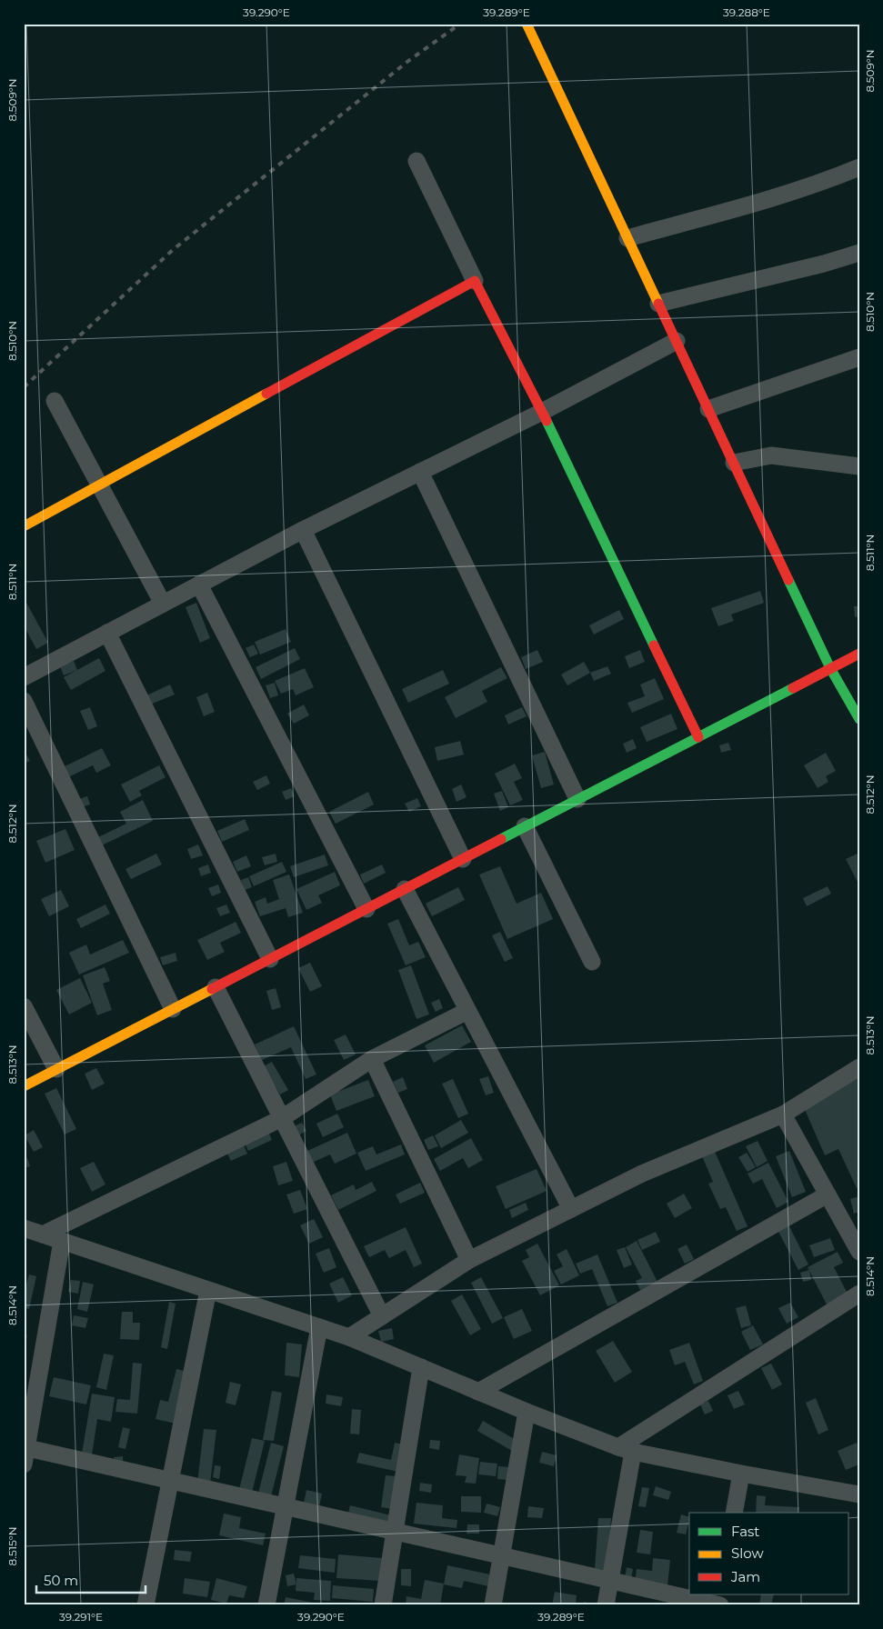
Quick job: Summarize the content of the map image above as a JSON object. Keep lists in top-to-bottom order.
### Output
{
  "legend": ["Fast", "Slow", "Jam"],
  "scale_bar": "50 m",
  "coordinates": [
    "39.290°E",
    "39.289°E",
    "39.288°E",
    "8.509°N",
    "8.510°N",
    "8.511°N",
    "8.512°N",
    "8.513°N",
    "8.514°N",
    "8.515°N",
    "39.291°E"
  ]
}
